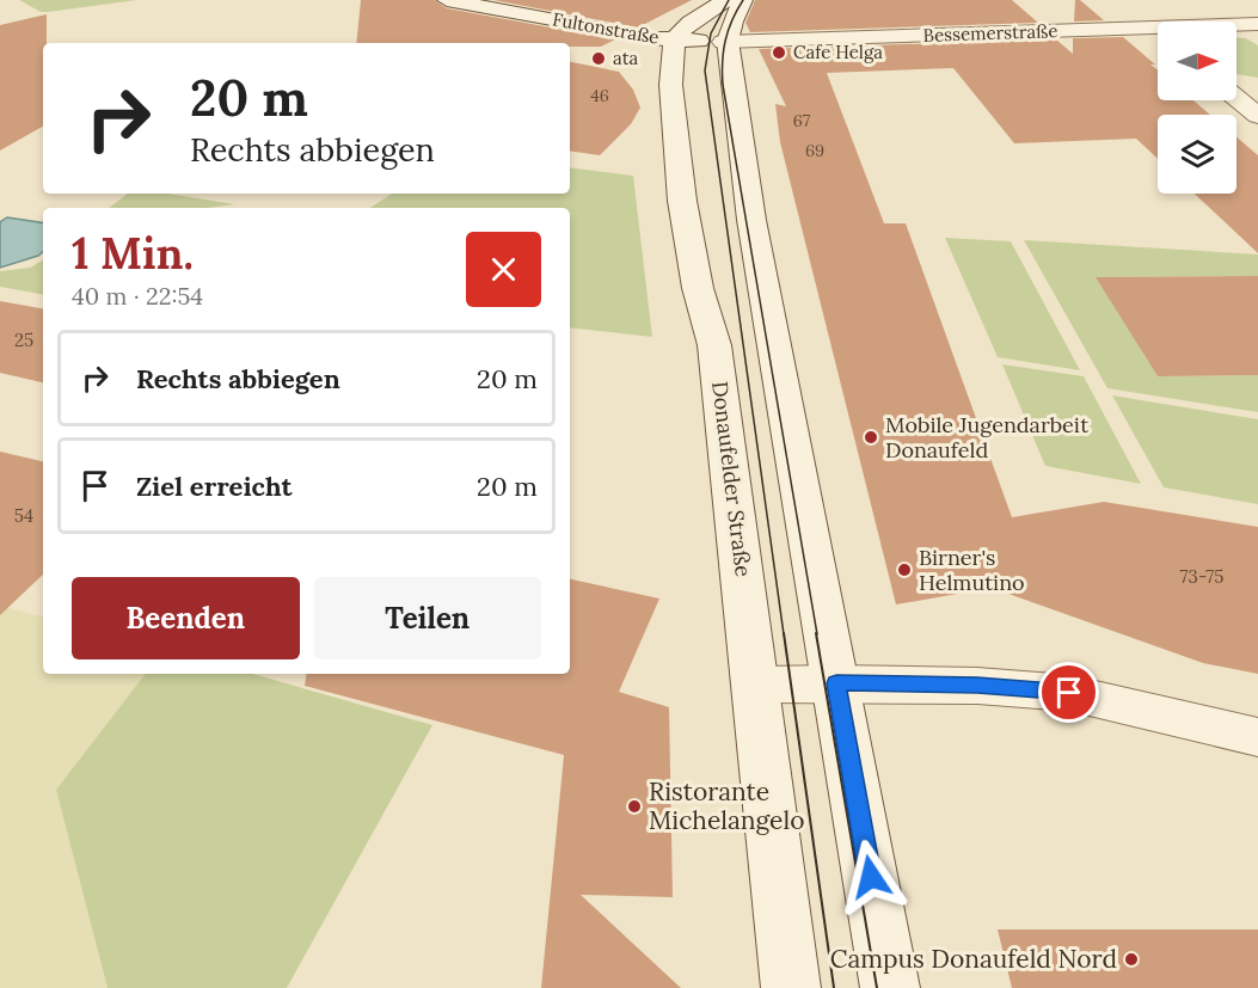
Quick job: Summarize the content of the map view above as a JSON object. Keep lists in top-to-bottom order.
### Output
{
  "streets": {
    "main road": ["Fultonstraße", "Bessemerstraße", "Donaufelder Straße"]
  },
  "crossings": [
    ["Fultonstraße", "Bessemerstraße"],
    ["Fultonstraße", "Donaufelder Straße"]
  ],
  "places": [
    "Cafe Helga",
    "ata",
    "Mobile Jugendarbeit Donaufeld",
    "Birner's Helmutino",
    "Ristorante Michelangelo",
    "Campus Donaufeld Nord"
  ],
  "house_numbers": [
    "46",
    "67",
    "69",
    "25",
    "54",
    "73-75"
  ],
  "north": "right",
  "page": {
    "turn": ["20 m", "Rechts abbiegen"],
    "heading": ["1 Min.", "40 m · 22:54"],
    "list": [
      {
        "name": "Rechts abbiegen",
        "value": "20 m"
      },
      {
        "name": "Ziel erreicht",
        "value": "20 m"
      }
    ],
    "buttons": ["Beenden", "Teilen"]
  }
}
